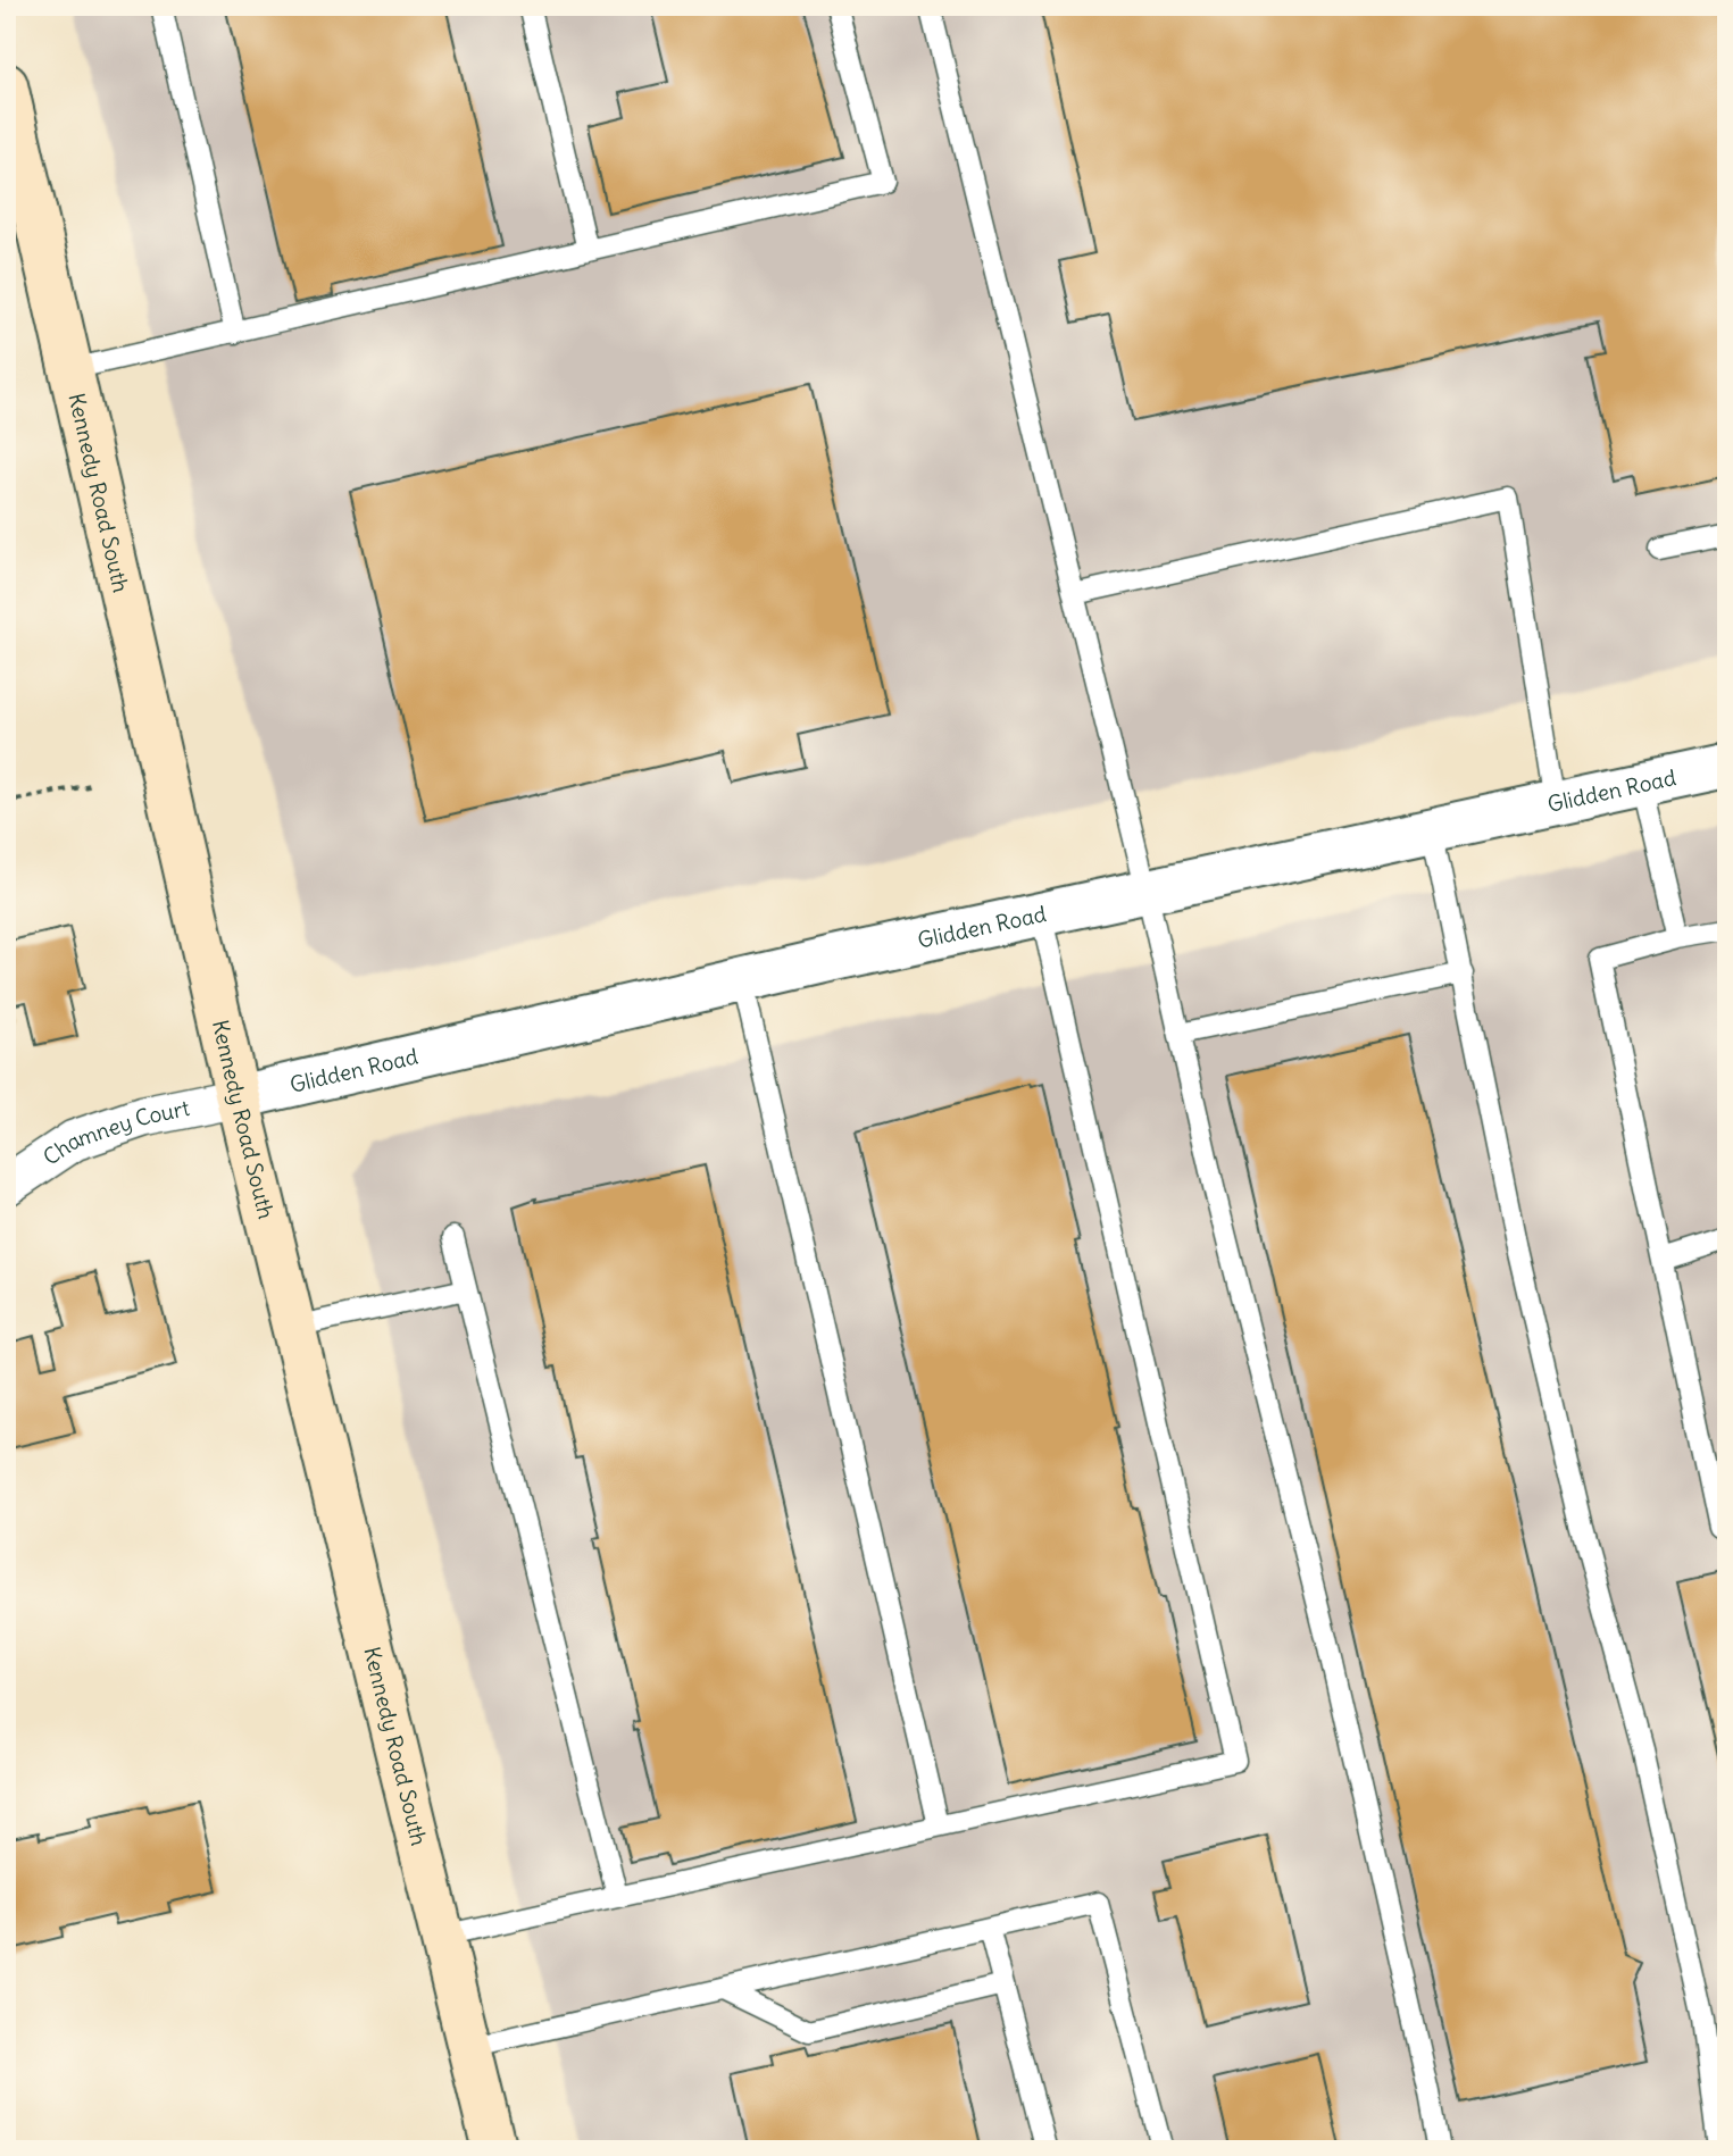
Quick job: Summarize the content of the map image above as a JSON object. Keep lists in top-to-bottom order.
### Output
{
  "streets": {
    "main road": ["Kennedy Road South"],
    "street": ["Glidden Road", "Chamney Court"]
  },
  "crossings": [
    ["Kennedy Road South", "Glidden Road"],
    ["Kennedy Road South", "Chamney Court"],
    ["Glidden Road", "Chamney Court"]
  ]
}
